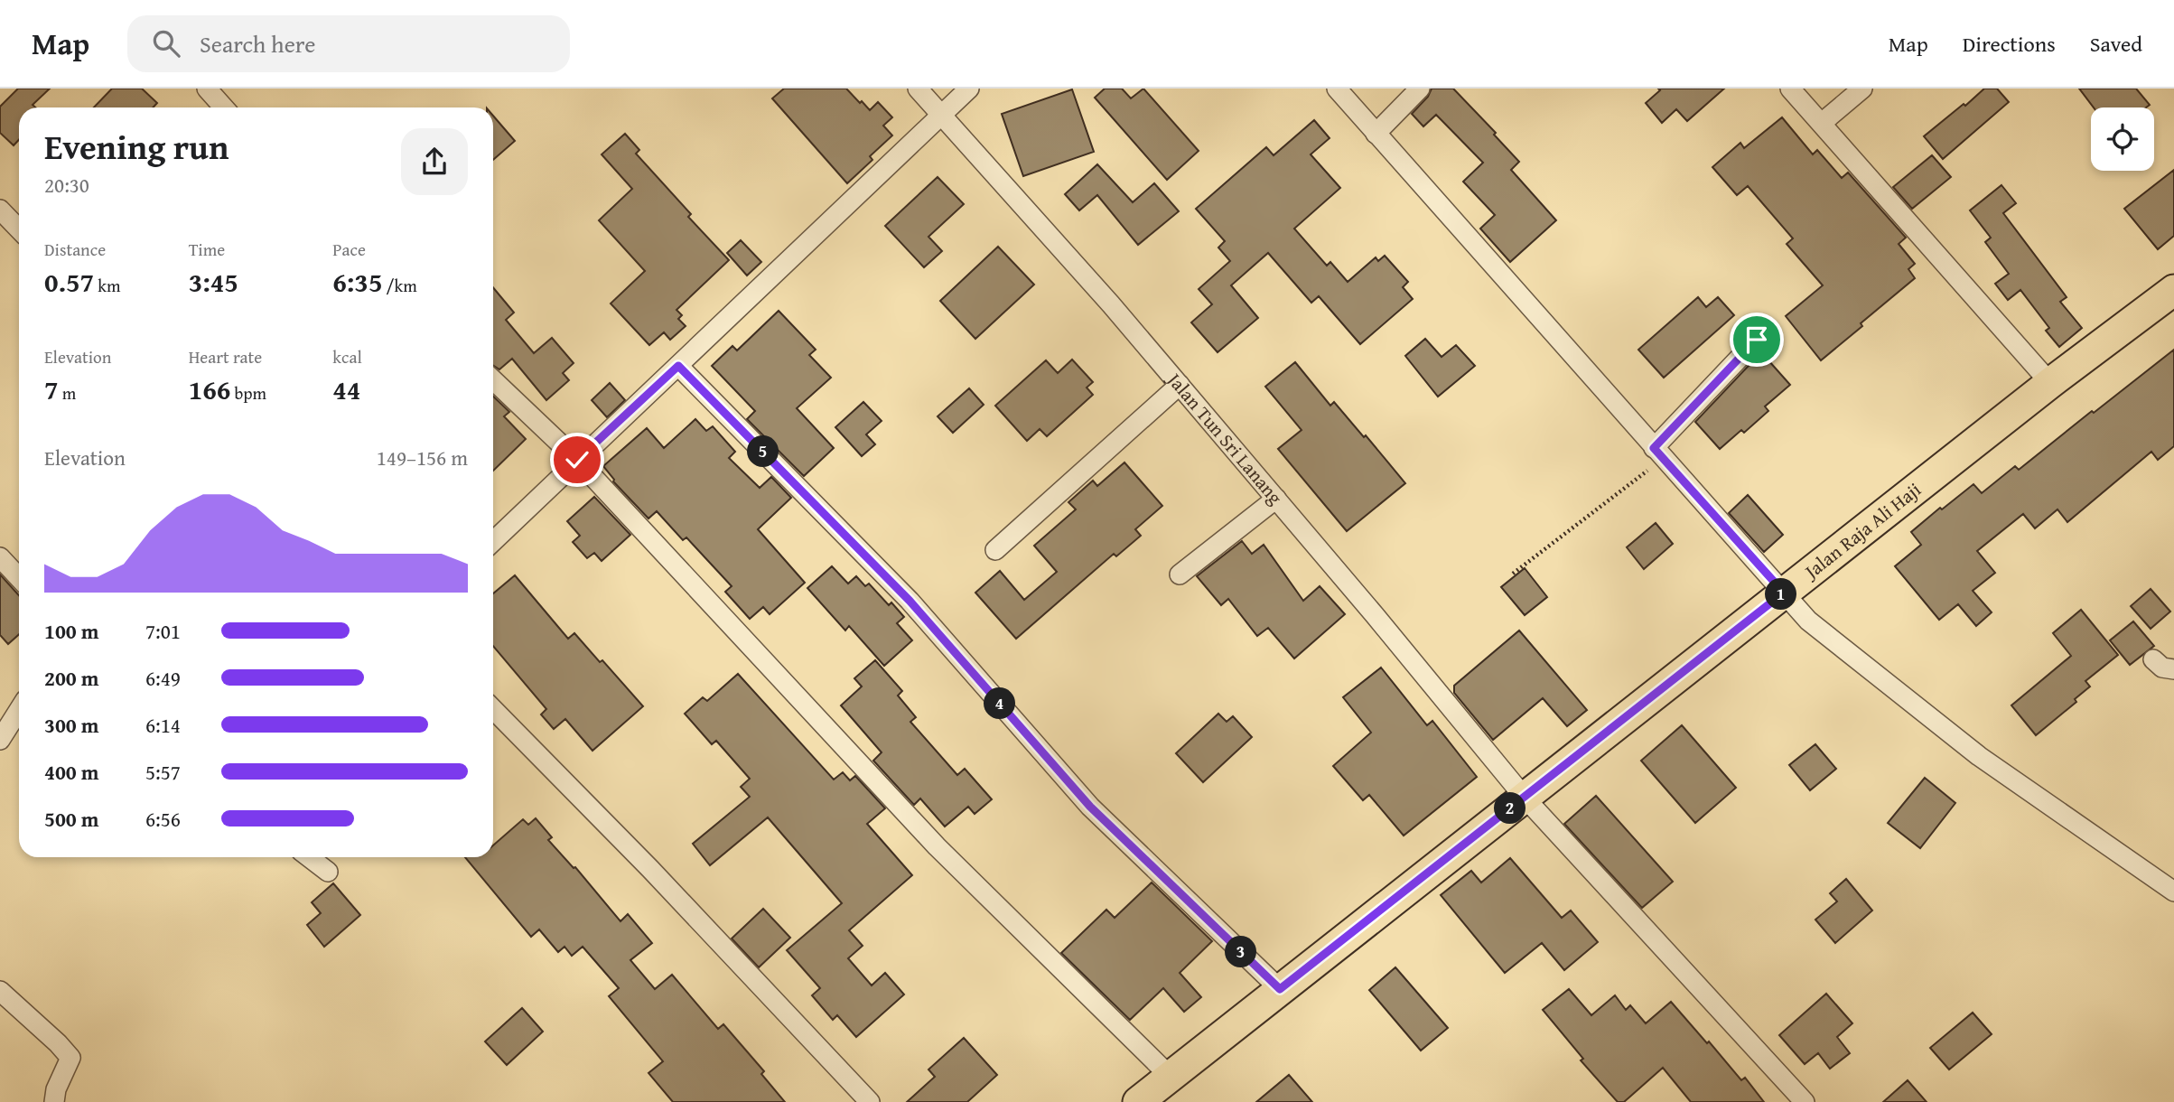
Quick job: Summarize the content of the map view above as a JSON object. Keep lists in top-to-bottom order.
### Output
{
  "streets": {
    "main road": ["Jalan Raja Ali Haji"],
    "street": ["Jalan Tun Sri Lanang"]
  },
  "crossings": [
    ["Jalan Tun Sri Lanang", "Jalan Raja Ali Haji"]
  ],
  "page": {
    "header": "Map",
    "search": "Search here",
    "nav": ["Map", "Directions", "Saved"],
    "heading": ["Evening run", "20:30"],
    "stats": [
      ["Distance", "0.57 km"],
      ["Time", "3:45"],
      ["Pace", "6:35 /km"],
      ["Elevation", "7 m"],
      ["Heart rate", "166 bpm"],
      ["kcal", "44"]
    ],
    "chart": ["Elevation", "149–156 m"],
    "pins": [
      "5",
      "1",
      "4",
      "2",
      "3"
    ],
    "list": [
      {
        "name": "100 m",
        "note": "7:01"
      },
      {
        "name": "200 m",
        "note": "6:49"
      },
      {
        "name": "300 m",
        "note": "6:14"
      },
      {
        "name": "400 m",
        "note": "5:57"
      },
      {
        "name": "500 m",
        "note": "6:56"
      }
    ]
  }
}
